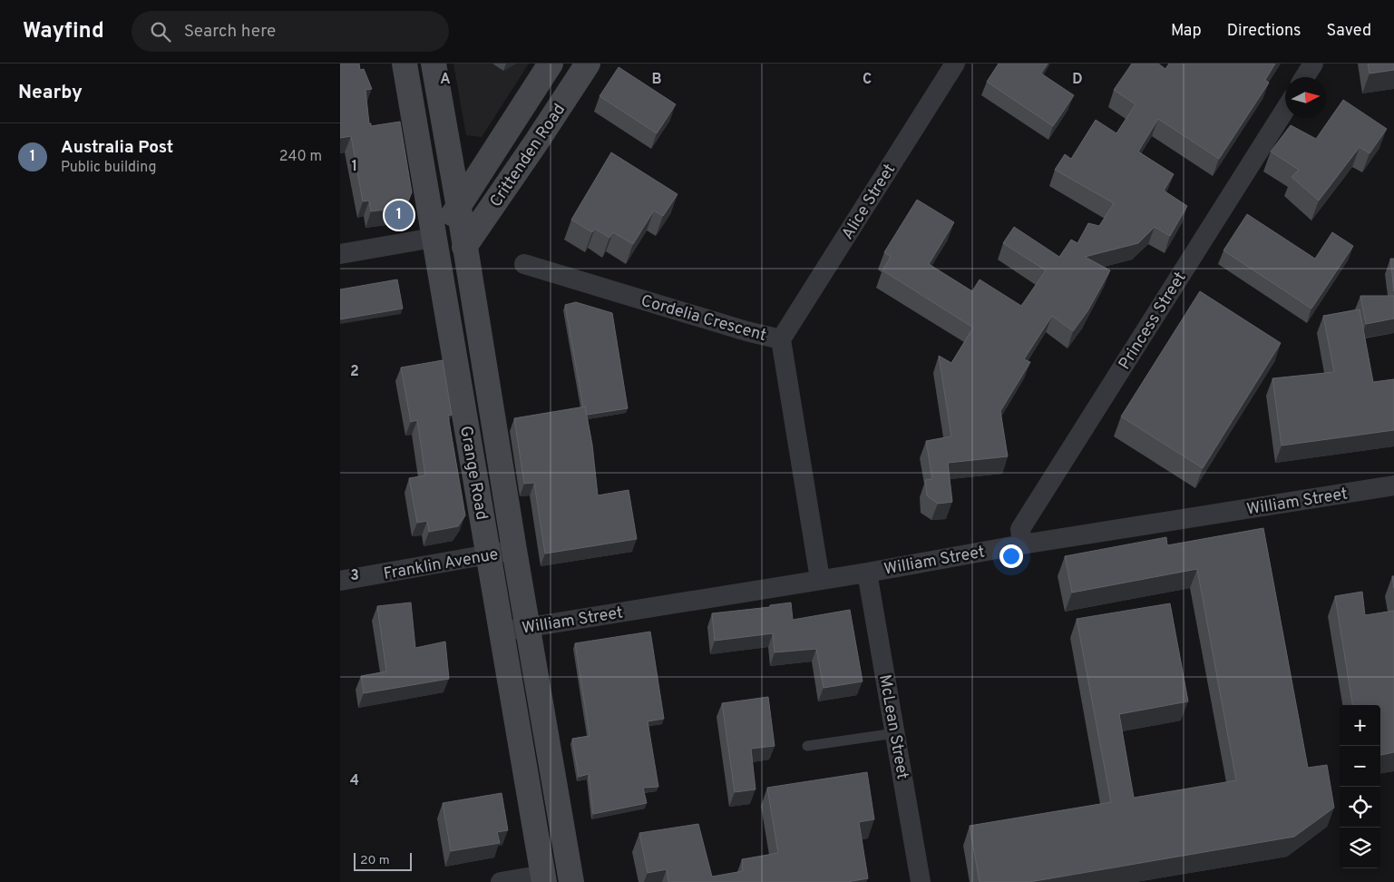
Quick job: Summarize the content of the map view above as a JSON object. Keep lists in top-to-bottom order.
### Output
{
  "streets": {
    "main road": ["Crittenden Road", "Grange Road"],
    "street": [
      "Alice Street",
      "Cordelia Crescent",
      "Princess Street",
      "William Street",
      "Franklin Avenue",
      "McLean Street"
    ]
  },
  "crossings": [
    ["Crittenden Road", "Grange Road"],
    ["Alice Street", "Cordelia Crescent"],
    ["Cordelia Crescent", "William Street"],
    ["Princess Street", "William Street"],
    ["Grange Road", "William Street"],
    ["Grange Road", "Franklin Avenue"],
    ["William Street", "McLean Street"]
  ],
  "scale_bar": "20 m",
  "north": "right",
  "page": {
    "header": "Wayfind",
    "search": "Search here",
    "nav": ["Map", "Directions", "Saved"],
    "heading": "Nearby",
    "list": [
      {
        "mark": "1",
        "name": "Australia Post",
        "note": "Public building",
        "value": "240 m"
      }
    ],
    "pins": "1",
    "map_buttons": ["+", "−"],
    "scale": "20 m"
  },
  "grid": {
    "columns": [
      "A",
      "B",
      "C",
      "D"
    ],
    "rows": [
      "1",
      "2",
      "3",
      "4"
    ]
  }
}
